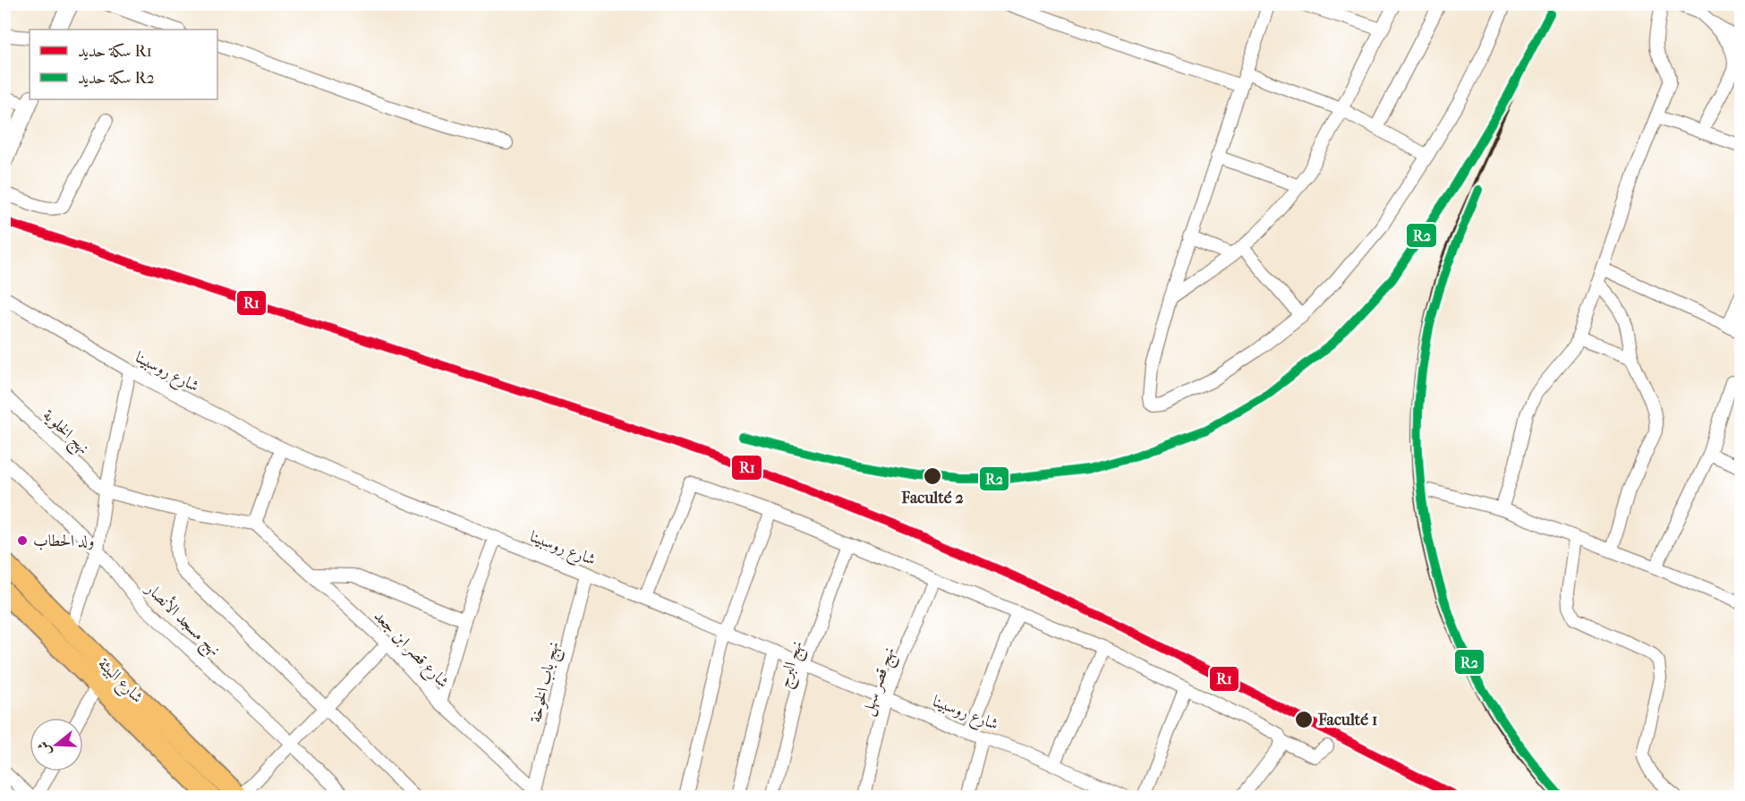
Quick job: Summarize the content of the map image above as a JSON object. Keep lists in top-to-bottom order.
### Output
{
  "streets": {
    "main road": ["شارع البيئة"],
    "street": [
      "شارع روسبينا",
      "نهج الخلوية",
      "نهج مسجد الأنصار",
      "شارع قصر ابن جعد",
      "نهج البرج",
      "نهج قصر سهل",
      "نهج باب الخوخة"
    ]
  },
  "crossings": [
    ["شارع روسبينا", "نهج البرج"],
    ["شارع روسبينا", "نهج قصر سهل"],
    ["شارع روسبينا", "نهج باب الخوخة"],
    ["شارع قصر ابن جعد", "نهج باب الخوخة"]
  ],
  "places": ["Faculté 2", "ولد الحطاب", "Faculté 1"],
  "lines": ["rail line R2", "rail line R1"],
  "legend": ["سكة حديد R1", "سكة حديد R2"],
  "north": "left"
}
